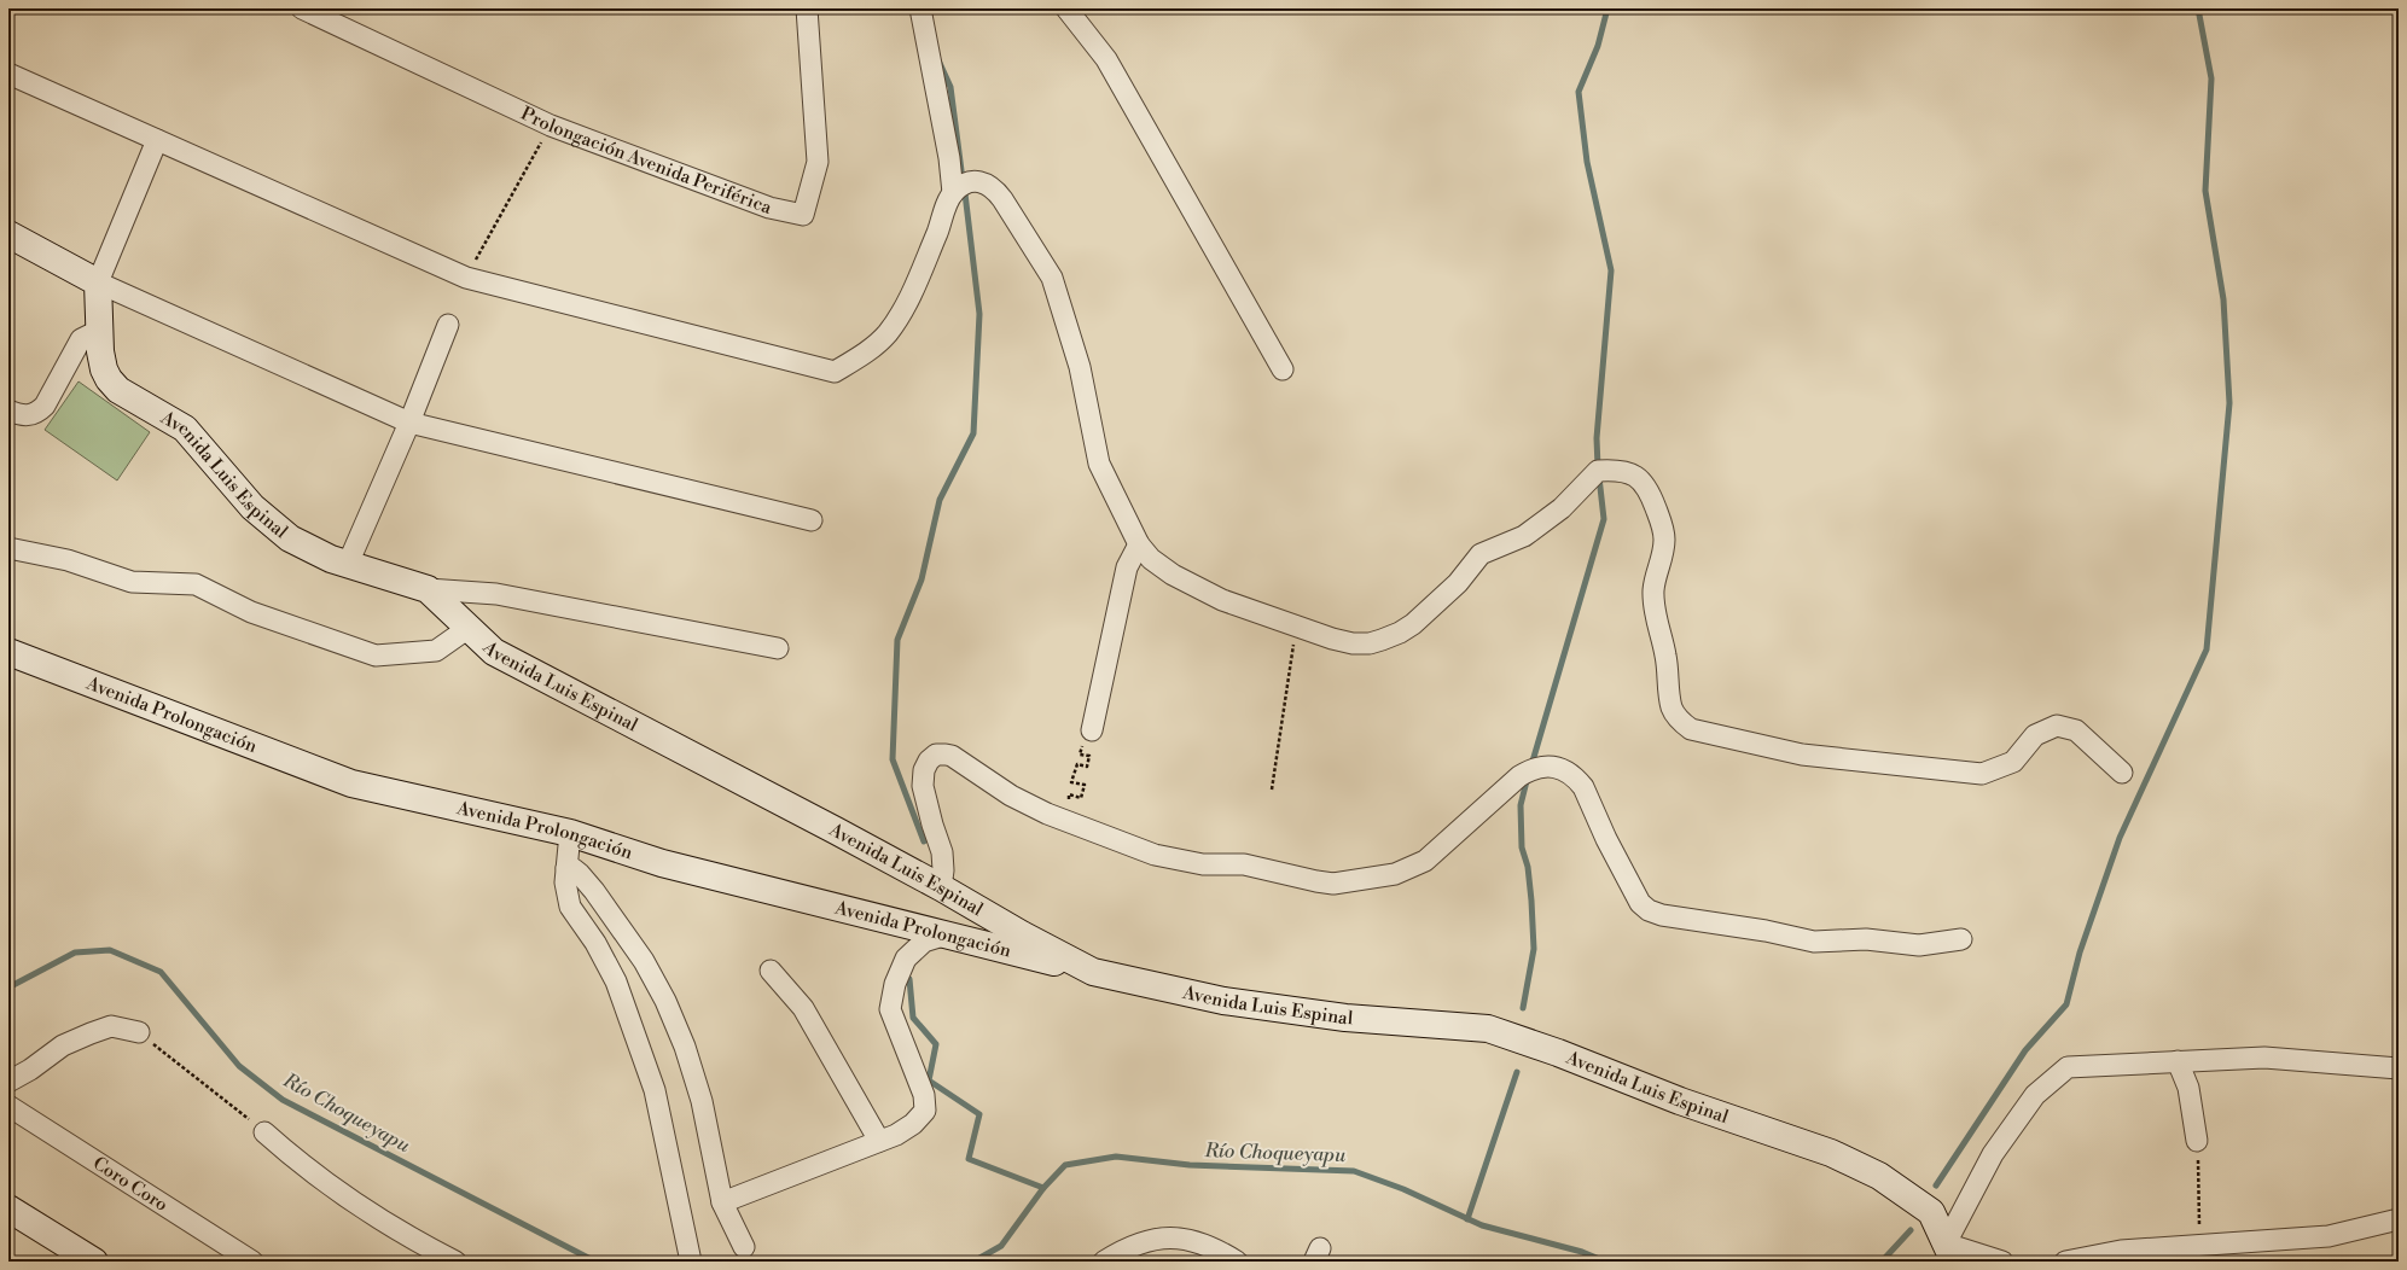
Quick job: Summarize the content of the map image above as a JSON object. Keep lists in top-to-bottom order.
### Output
{
  "streets": {
    "street": [
      "Prolongación Avenida Periférica",
      "Avenida Luis Espinal",
      "Avenida Prolongación",
      "Coro Coro"
    ]
  },
  "crossings": [
    ["Avenida Luis Espinal", "Avenida Prolongación"]
  ],
  "water": ["Río Choqueyapu"]
}
